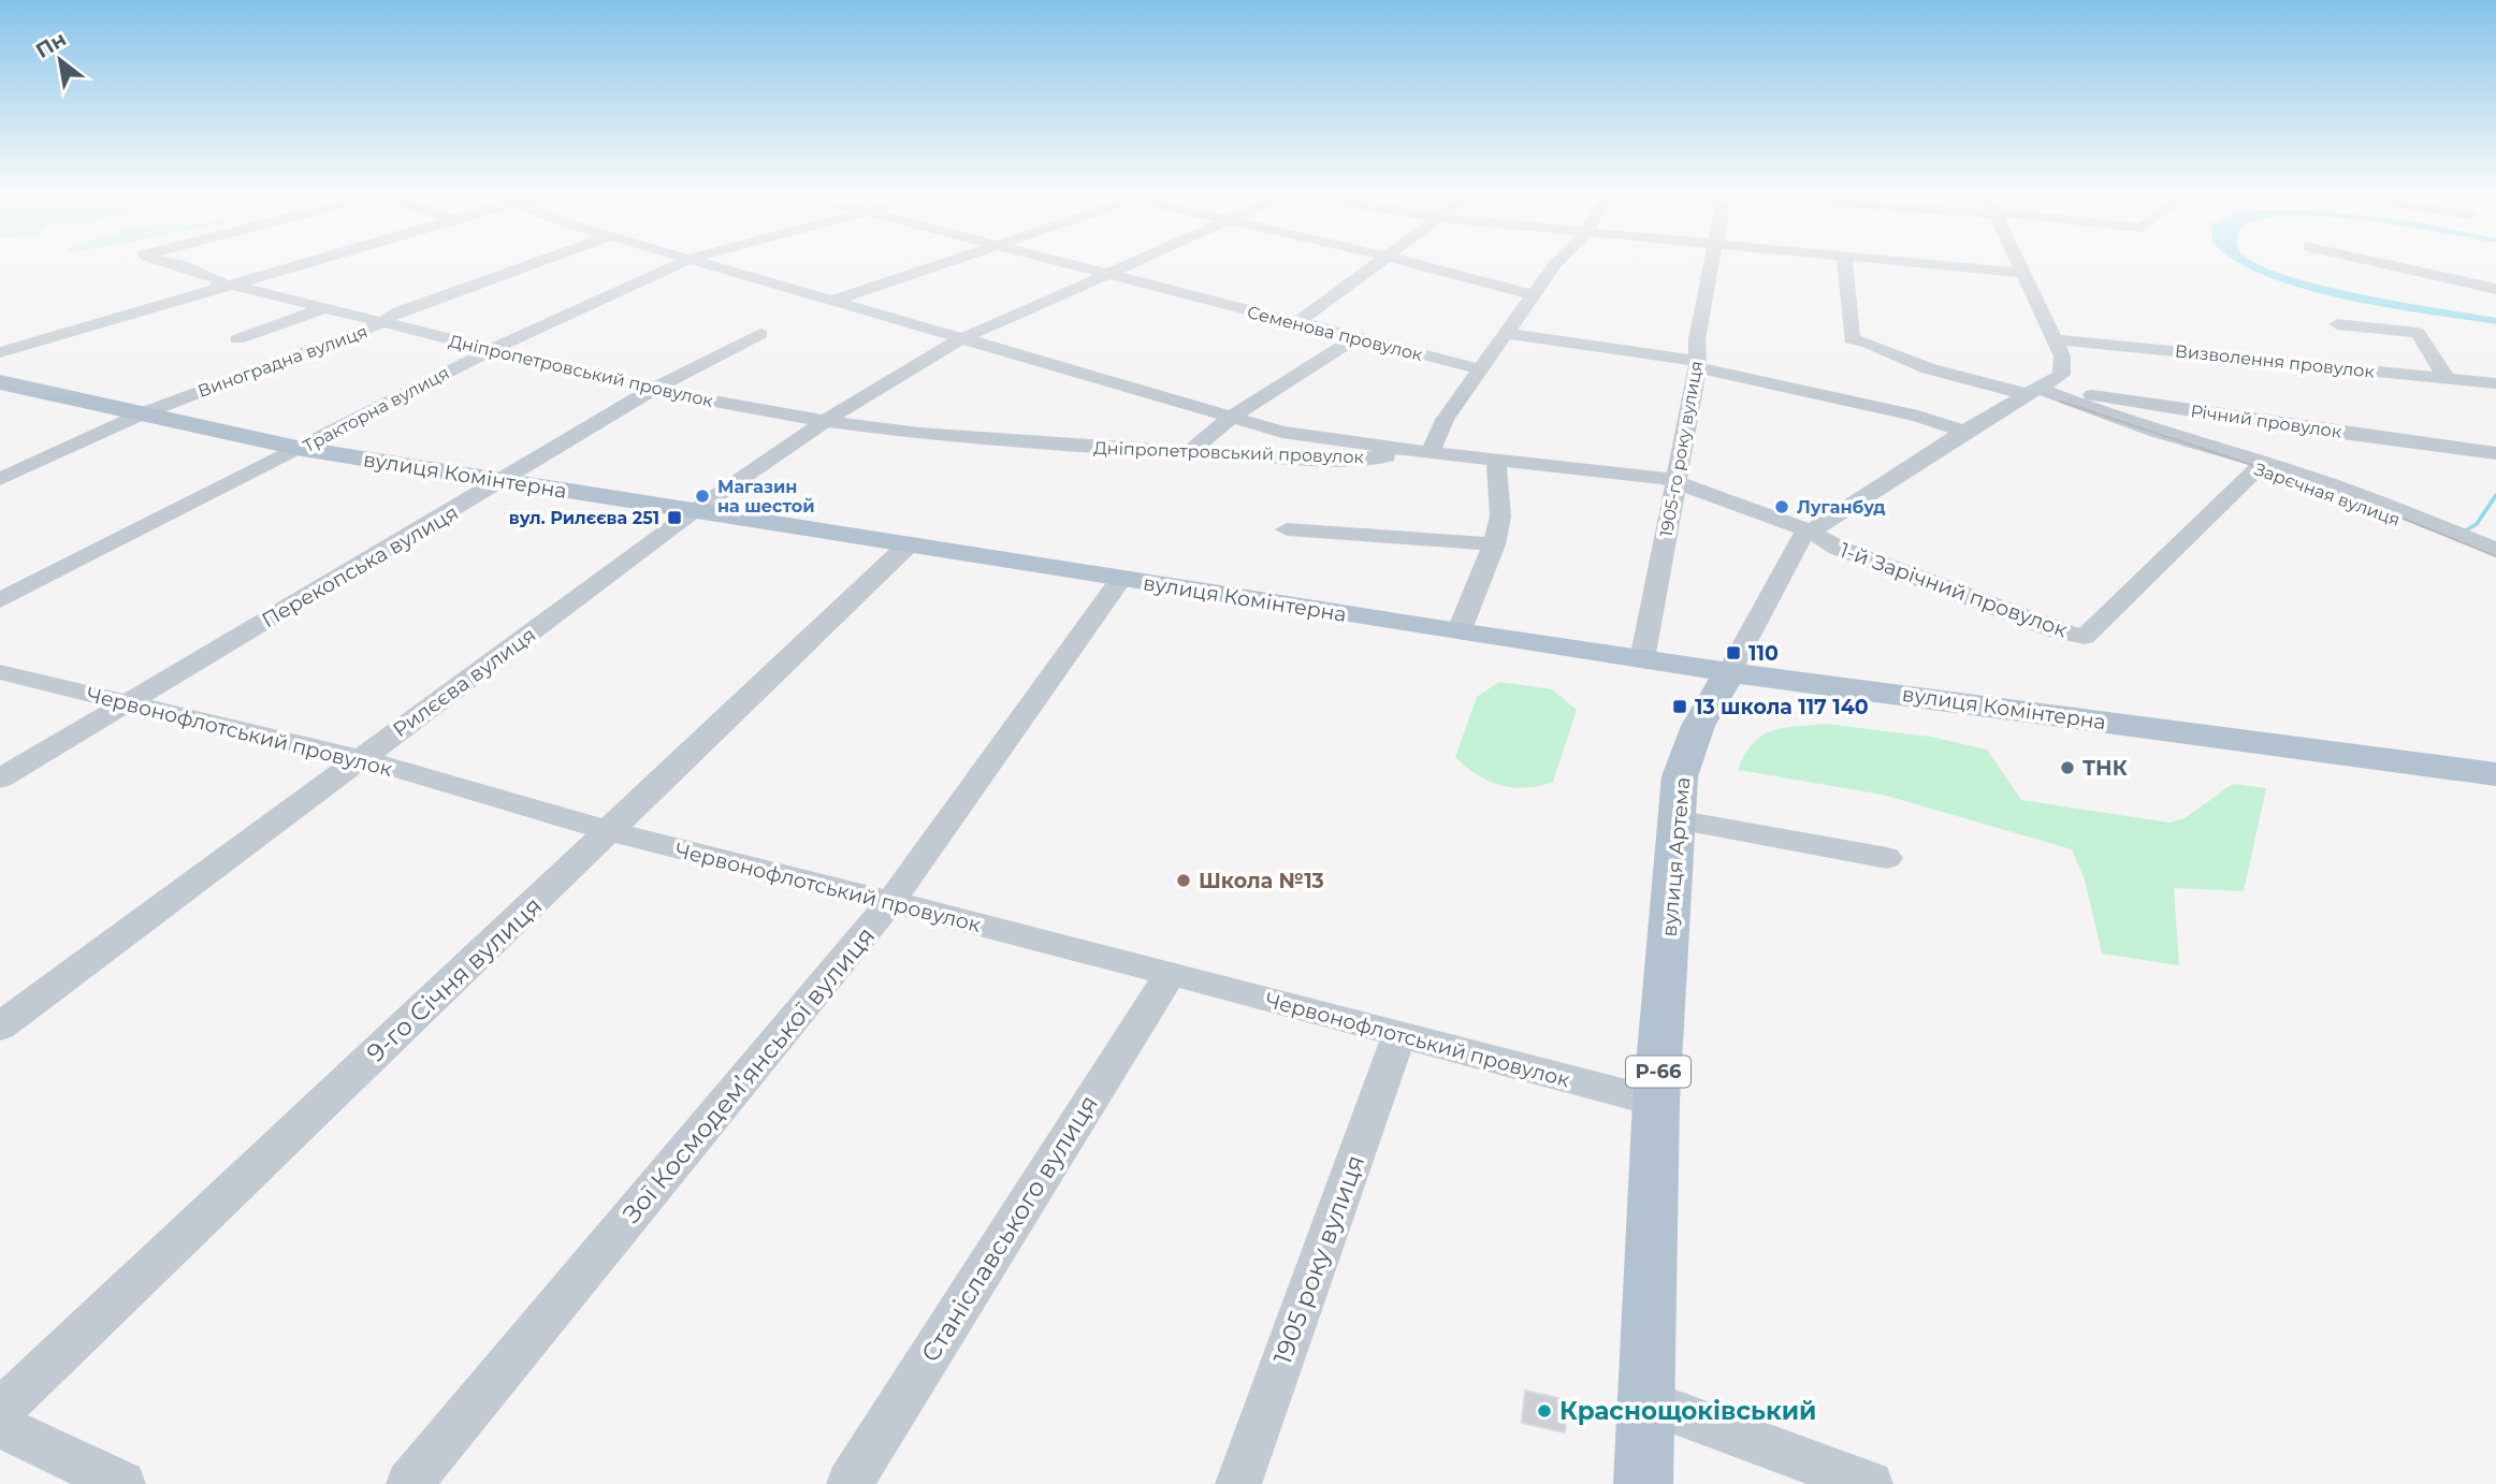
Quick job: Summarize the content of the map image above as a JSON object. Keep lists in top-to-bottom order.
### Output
{
  "streets": {
    "main road": ["вулиця Комінтерна", "вулиця Артема", "Р-66"],
    "street": [
      "Семенова провулок",
      "Виноградна вулиця",
      "Визволення провулок",
      "Дніпропетровський провулок",
      "Тракторна вулиця",
      "Річний провулок",
      "1905-го року вулиця",
      "Зарєчная вулиця",
      "Перекопська вулиця",
      "1-й Зарічний провулок",
      "Рилєєва вулиця",
      "Червонофлотський провулок",
      "9-го Січня вулиця",
      "Зої Космодем’янської вулиця",
      "Станіславського вулиця",
      "1905 року вулиця"
    ]
  },
  "crossings": [
    ["Виноградна вулиця", "Дніпропетровський провулок"],
    ["Виноградна вулиця", "вулиця Комінтерна"],
    ["Визволення провулок", "вулиця Артема"],
    ["Дніпропетровський провулок", "Тракторна вулиця"],
    ["Дніпропетровський провулок", "Перекопська вулиця"],
    ["Дніпропетровський провулок", "Рилєєва вулиця"],
    ["Тракторна вулиця", "вулиця Комінтерна"],
    ["Річний провулок", "Зарєчная вулиця"],
    ["Річний провулок", "вулиця Артема"],
    ["1905-го року вулиця", "вулиця Комінтерна"],
    ["вулиця Комінтерна", "Перекопська вулиця"],
    ["вулиця Комінтерна", "Рилєєва вулиця"],
    ["вулиця Комінтерна", "вулиця Артема"],
    ["вулиця Комінтерна", "9-го Січня вулиця"],
    ["вулиця Комінтерна", "Зої Космодем’янської вулиця"],
    ["Зарєчная вулиця", "1-й Зарічний провулок"],
    ["Зарєчная вулиця", "вулиця Артема"],
    ["Перекопська вулиця", "Червонофлотський провулок"],
    ["1-й Зарічний провулок", "вулиця Артема"],
    ["Рилєєва вулиця", "Червонофлотський провулок"],
    ["Червонофлотський провулок", "вулиця Артема"],
    ["Червонофлотський провулок", "9-го Січня вулиця"],
    ["Червонофлотський провулок", "Зої Космодем’янської вулиця"],
    ["Червонофлотський провулок", "Станіславського вулиця"],
    ["Червонофлотський провулок", "1905 року вулиця"]
  ],
  "places": {
    "other": [
      "Магазин на шестой",
      "Луганбуд",
      "ТНК",
      "Школа №13",
      "Краснощоківський"
    ],
    "transit": ["вул. Рилєєва 251", "110", "13 школа 117 140"]
  },
  "north": "top left"
}
